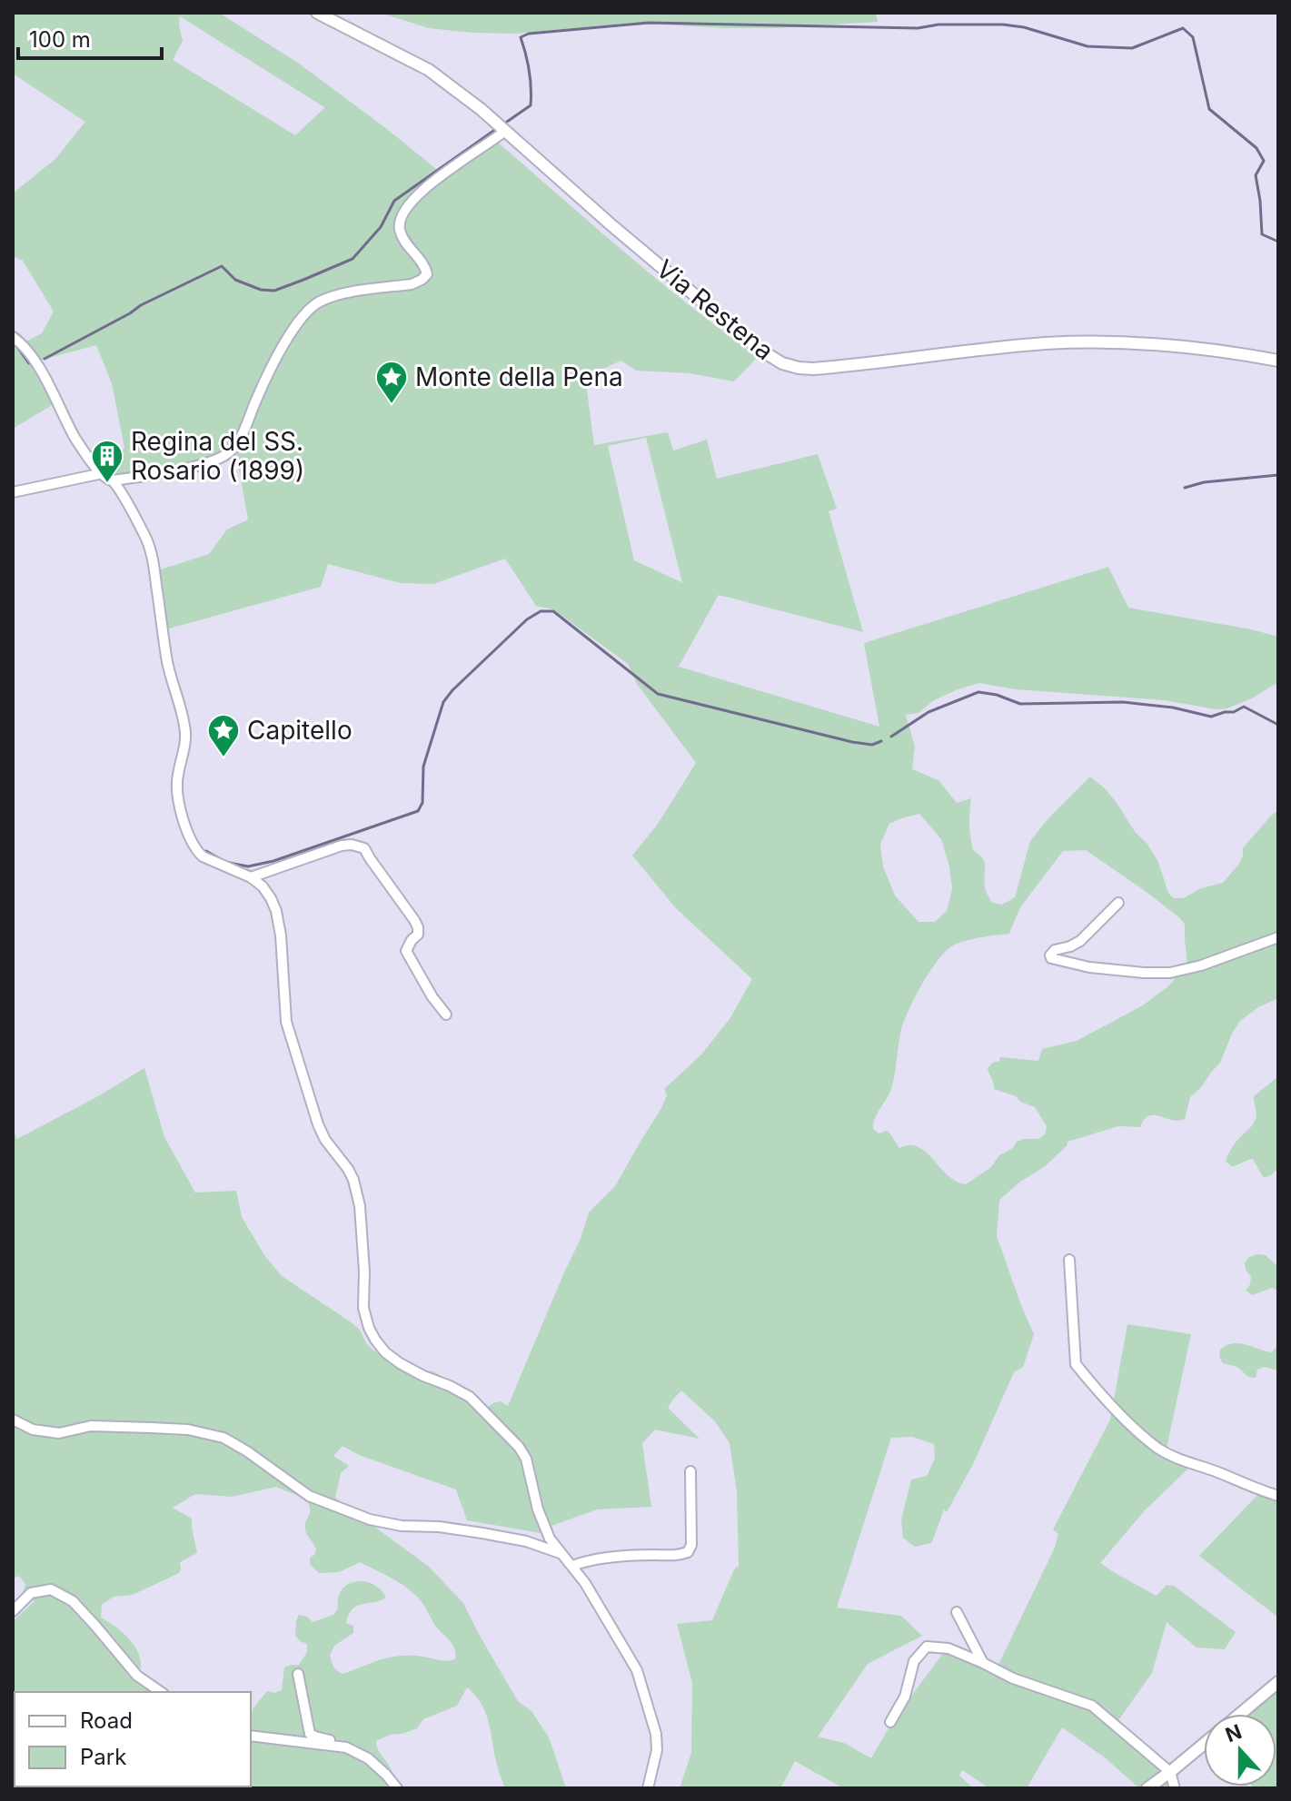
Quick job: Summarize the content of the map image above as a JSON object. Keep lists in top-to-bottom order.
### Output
{
  "streets": {
    "street": ["Via Restena"]
  },
  "places": {
    "place": ["Monte della Pena", "Capitello"],
    "building": ["Regina del SS. Rosario (1899)"]
  },
  "legend": ["Road", "Park"],
  "scale_bar": "100 m",
  "north": "top"
}
